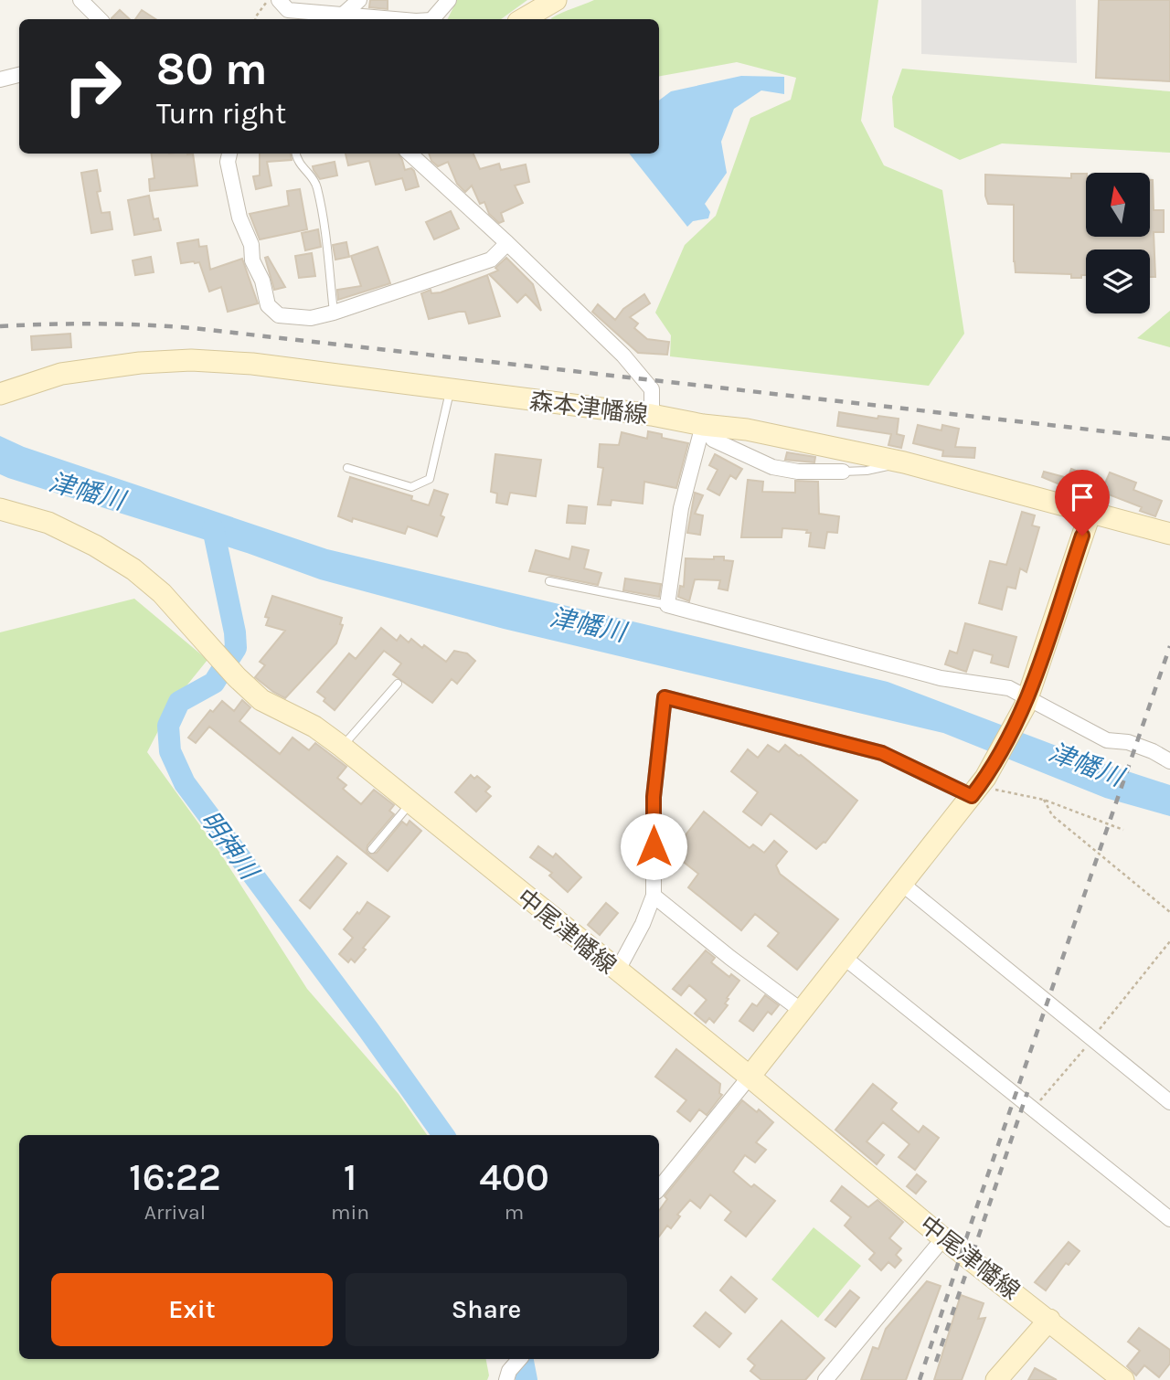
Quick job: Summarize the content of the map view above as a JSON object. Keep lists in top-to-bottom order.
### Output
{
  "streets": {
    "main road": ["森本津幡線", "中尾津幡線"]
  },
  "water": ["津幡川", "明神川"],
  "north": "top",
  "page": {
    "turn": ["80 m", "Turn right"],
    "eta": [
      "16:22",
      "Arrival",
      "1",
      "min",
      "400",
      "m"
    ],
    "buttons": ["Exit", "Share"]
  }
}
